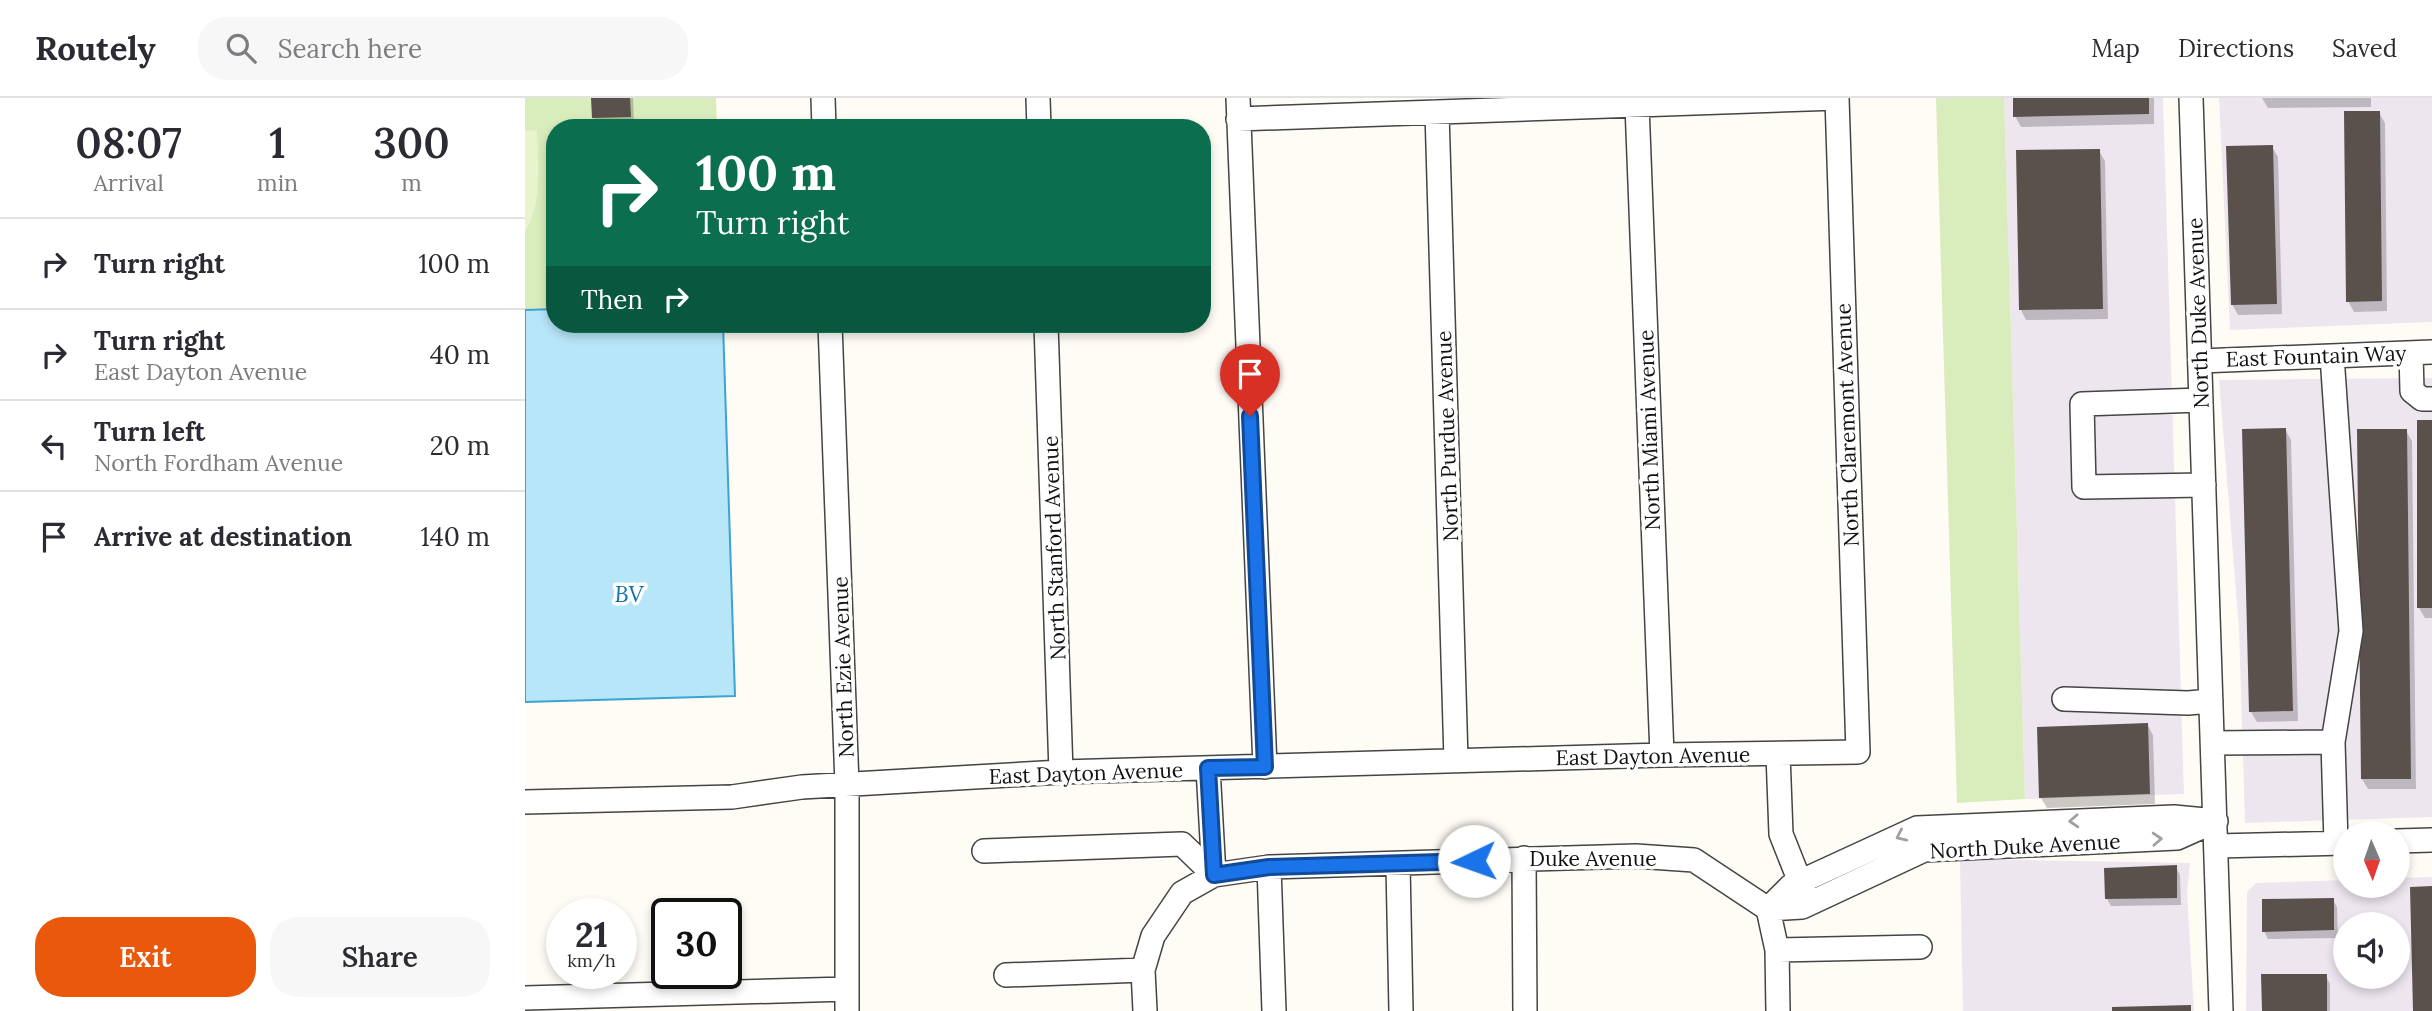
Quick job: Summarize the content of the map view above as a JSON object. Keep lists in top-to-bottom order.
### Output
{
  "streets": {
    "street": [
      "North Duke Avenue",
      "East Fountain Way",
      "North Claremont Avenue",
      "North Miami Avenue",
      "North Purdue Avenue",
      "North Stanford Avenue",
      "North Ezie Avenue",
      "East Dayton Avenue",
      "Duke Avenue"
    ]
  },
  "crossings": [
    ["North Duke Avenue", "East Fountain Way"],
    ["North Duke Avenue", "Duke Avenue"],
    ["North Claremont Avenue", "East Dayton Avenue"],
    ["North Miami Avenue", "East Dayton Avenue"],
    ["North Purdue Avenue", "East Dayton Avenue"],
    ["North Stanford Avenue", "East Dayton Avenue"],
    ["North Ezie Avenue", "East Dayton Avenue"]
  ],
  "water": ["BV"],
  "north": "bottom",
  "page": {
    "header": "Routely",
    "search": "Search here",
    "nav": ["Map", "Directions", "Saved"],
    "eta": [
      "08:07",
      "Arrival",
      "1",
      "min",
      "300",
      "m"
    ],
    "turn": ["100 m", "Turn right"],
    "list": [
      {
        "name": "Turn right",
        "value": "100 m"
      },
      {
        "name": "Turn right",
        "note": "East Dayton Avenue",
        "value": "40 m"
      },
      {
        "name": "Turn left",
        "note": "North Fordham Avenue",
        "value": "20 m"
      },
      {
        "name": "Arrive at destination",
        "value": "140 m"
      }
    ],
    "then": "Then",
    "speed": "21 km/h",
    "limit": "30",
    "buttons": ["Exit", "Share"]
  }
}
